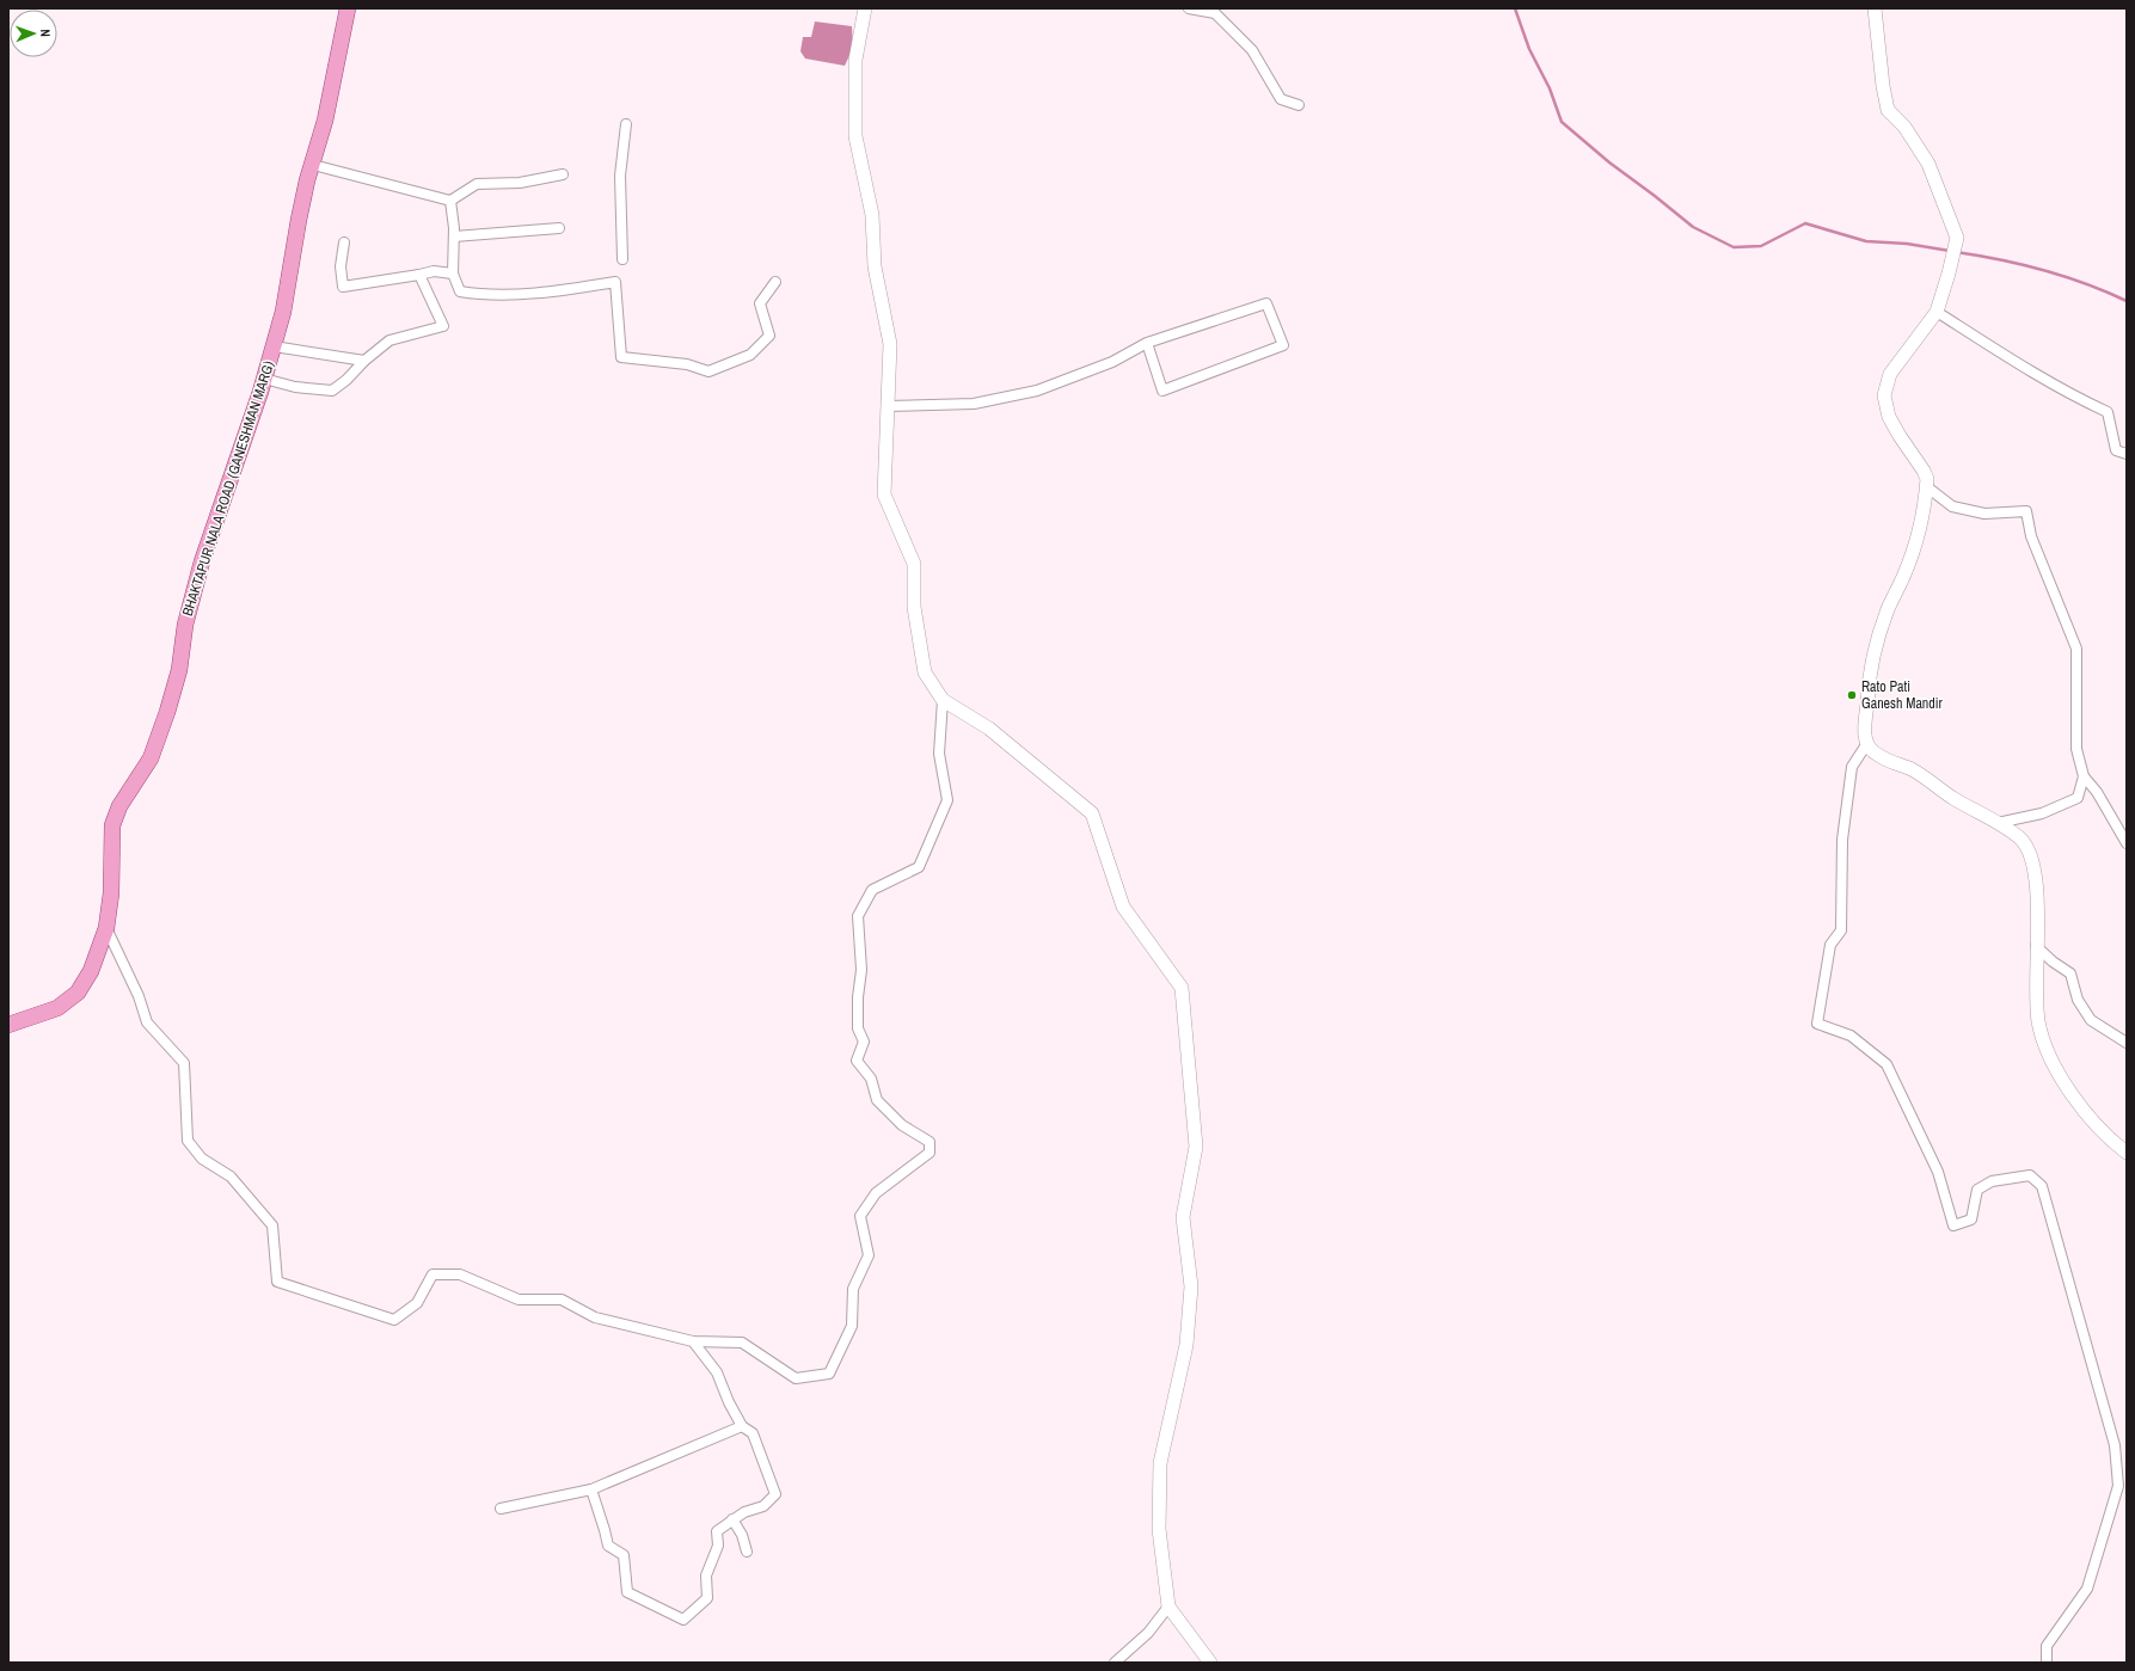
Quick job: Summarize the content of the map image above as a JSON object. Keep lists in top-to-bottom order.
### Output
{
  "streets": {
    "main road": ["BHAKTAPUR NALA ROAD (GANESHMAN MARG)"]
  },
  "places": ["Rato Pati Ganesh Mandir"],
  "north": "right"
}
